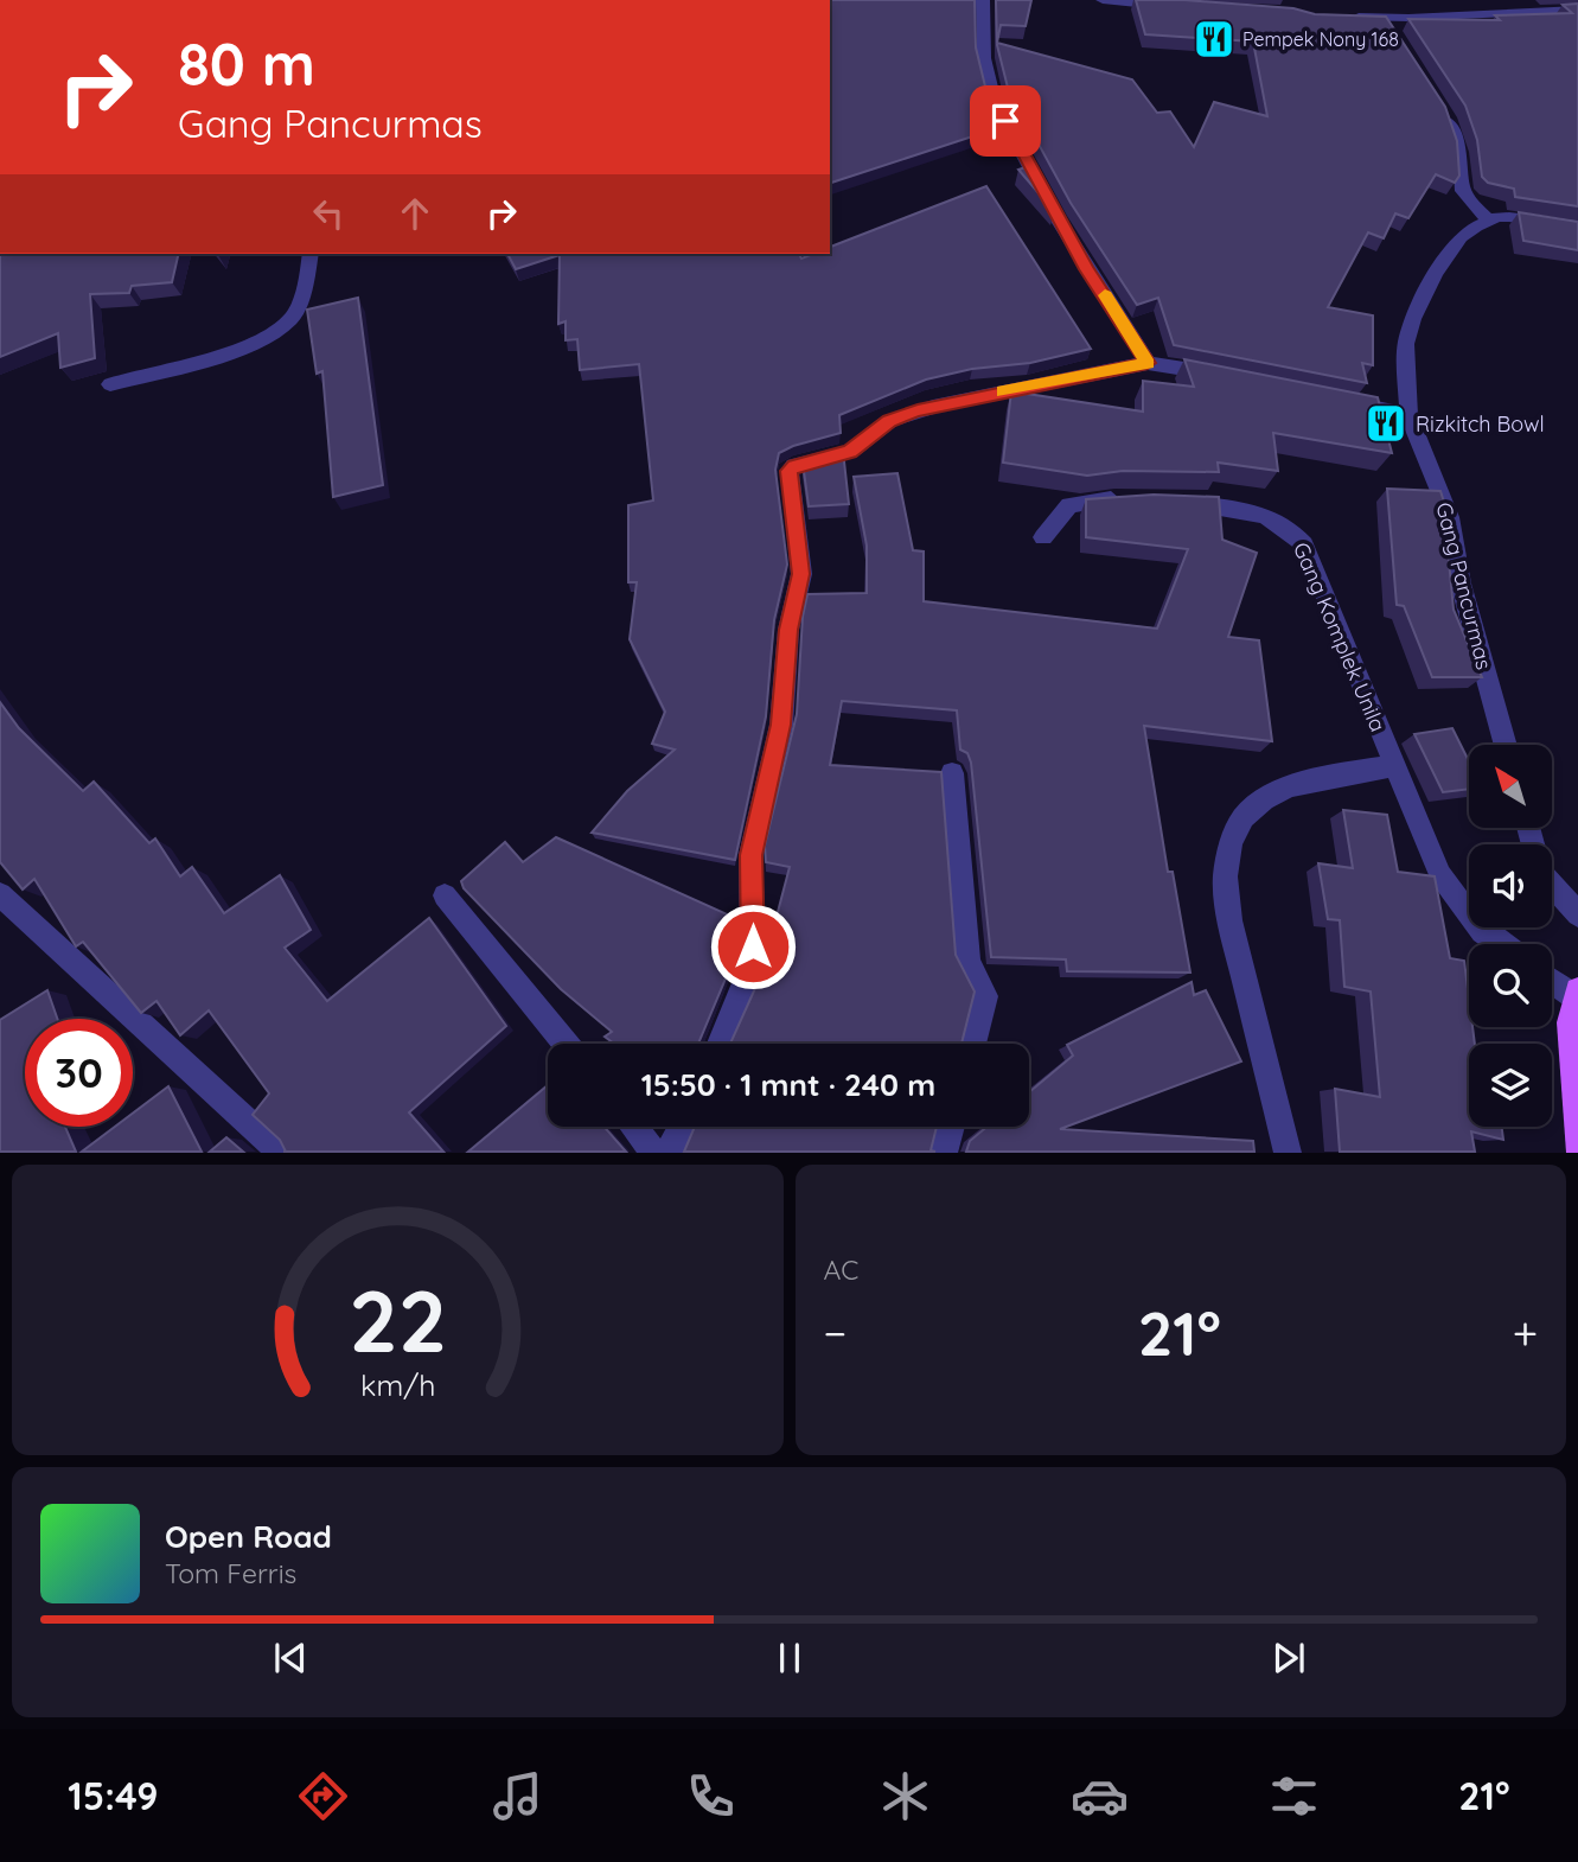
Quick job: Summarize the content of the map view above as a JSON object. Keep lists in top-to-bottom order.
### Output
{
  "streets": {
    "street": ["Gang Pancurmas", "Gang Komplek Unila"]
  },
  "places": {
    "restaurant": ["Pempek Nony 168", "Rizkitch Bowl"]
  },
  "north": "top left",
  "page": {
    "turn": ["80 m", "Gang Pancurmas"],
    "limit": "30",
    "trip": "15:50 · 1 mnt · 240 m",
    "tile": "AC",
    "heat": ["−", "21°", "+"],
    "song": ["Open Road", "Tom Ferris"],
    "tabs": ["15:49", "21°"],
    "gauge": ["22", "km/h"]
  }
}
